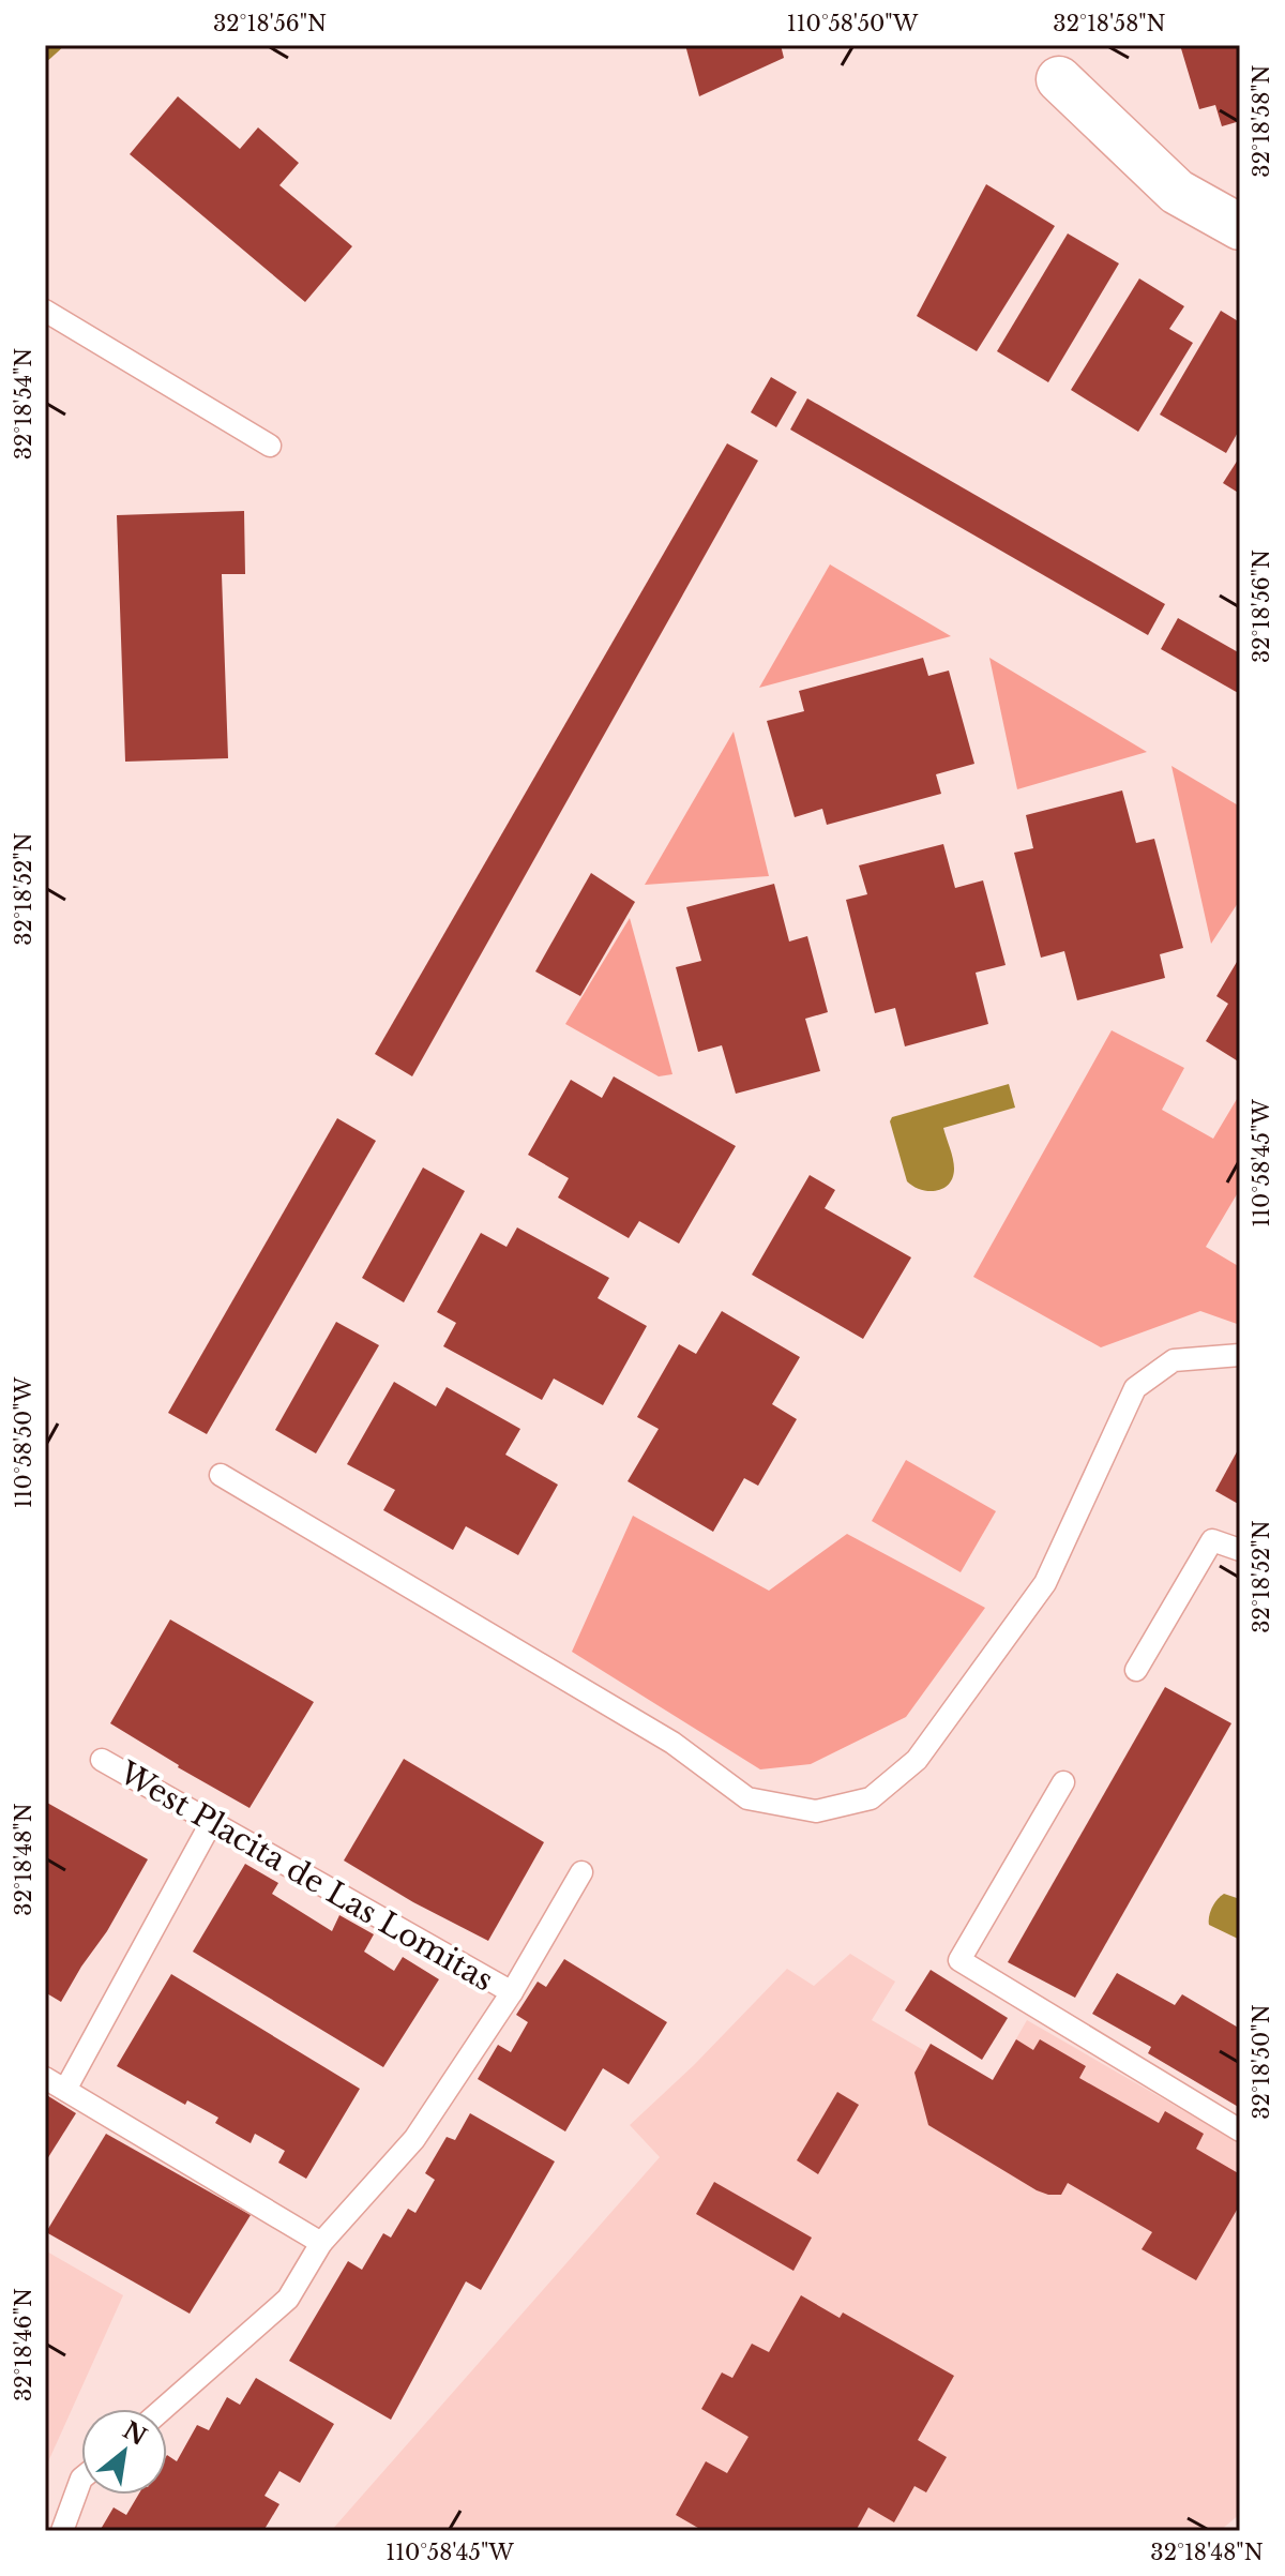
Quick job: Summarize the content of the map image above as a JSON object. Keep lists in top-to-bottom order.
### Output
{
  "streets": {
    "lane": ["West Placita de Las Lomitas"]
  },
  "north": "top right",
  "coordinates": [
    "32°18'56\"N",
    "110°58'50\"W",
    "32°18'58\"N",
    "32°18'54\"N",
    "32°18'52\"N",
    "110°58'45\"W",
    "32°18'48\"N",
    "32°18'50\"N",
    "32°18'46\"N"
  ]
}
